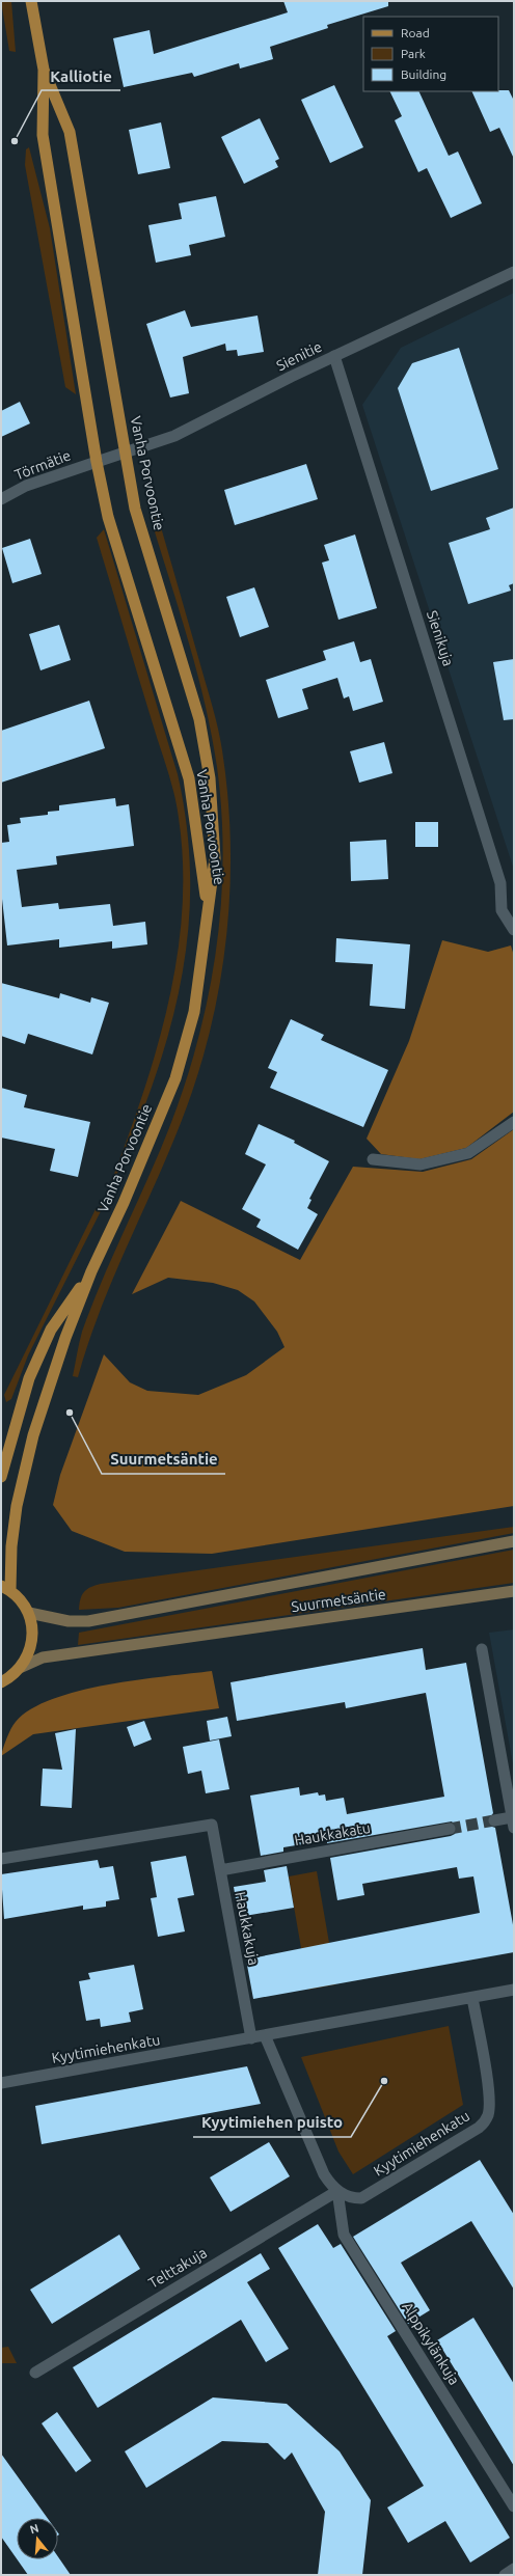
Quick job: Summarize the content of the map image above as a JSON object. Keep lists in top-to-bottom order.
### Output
{
  "streets": {
    "main road": ["Vanha Porvoontie", "Suurmetsäntie"],
    "street": [
      "Sienitie",
      "Törmätie",
      "Sienikuja",
      "Haukkakatu",
      "Haukkakuja",
      "Kyytimiehenkatu",
      "Telttakuja",
      "Alppikylänkuja"
    ]
  },
  "crossings": [
    ["Sienitie", "Törmätie"],
    ["Sienitie", "Vanha Porvoontie"],
    ["Sienitie", "Sienikuja"],
    ["Törmätie", "Vanha Porvoontie"],
    ["Haukkakatu", "Haukkakuja"],
    ["Haukkakuja", "Kyytimiehenkatu"],
    ["Kyytimiehenkatu", "Telttakuja"],
    ["Kyytimiehenkatu", "Alppikylänkuja"],
    ["Telttakuja", "Alppikylänkuja"]
  ],
  "places": ["Kalliotie", "Suurmetsäntie", "Kyytimiehen puisto"],
  "legend": ["Road", "Park", "Building"],
  "north": "top"
}
